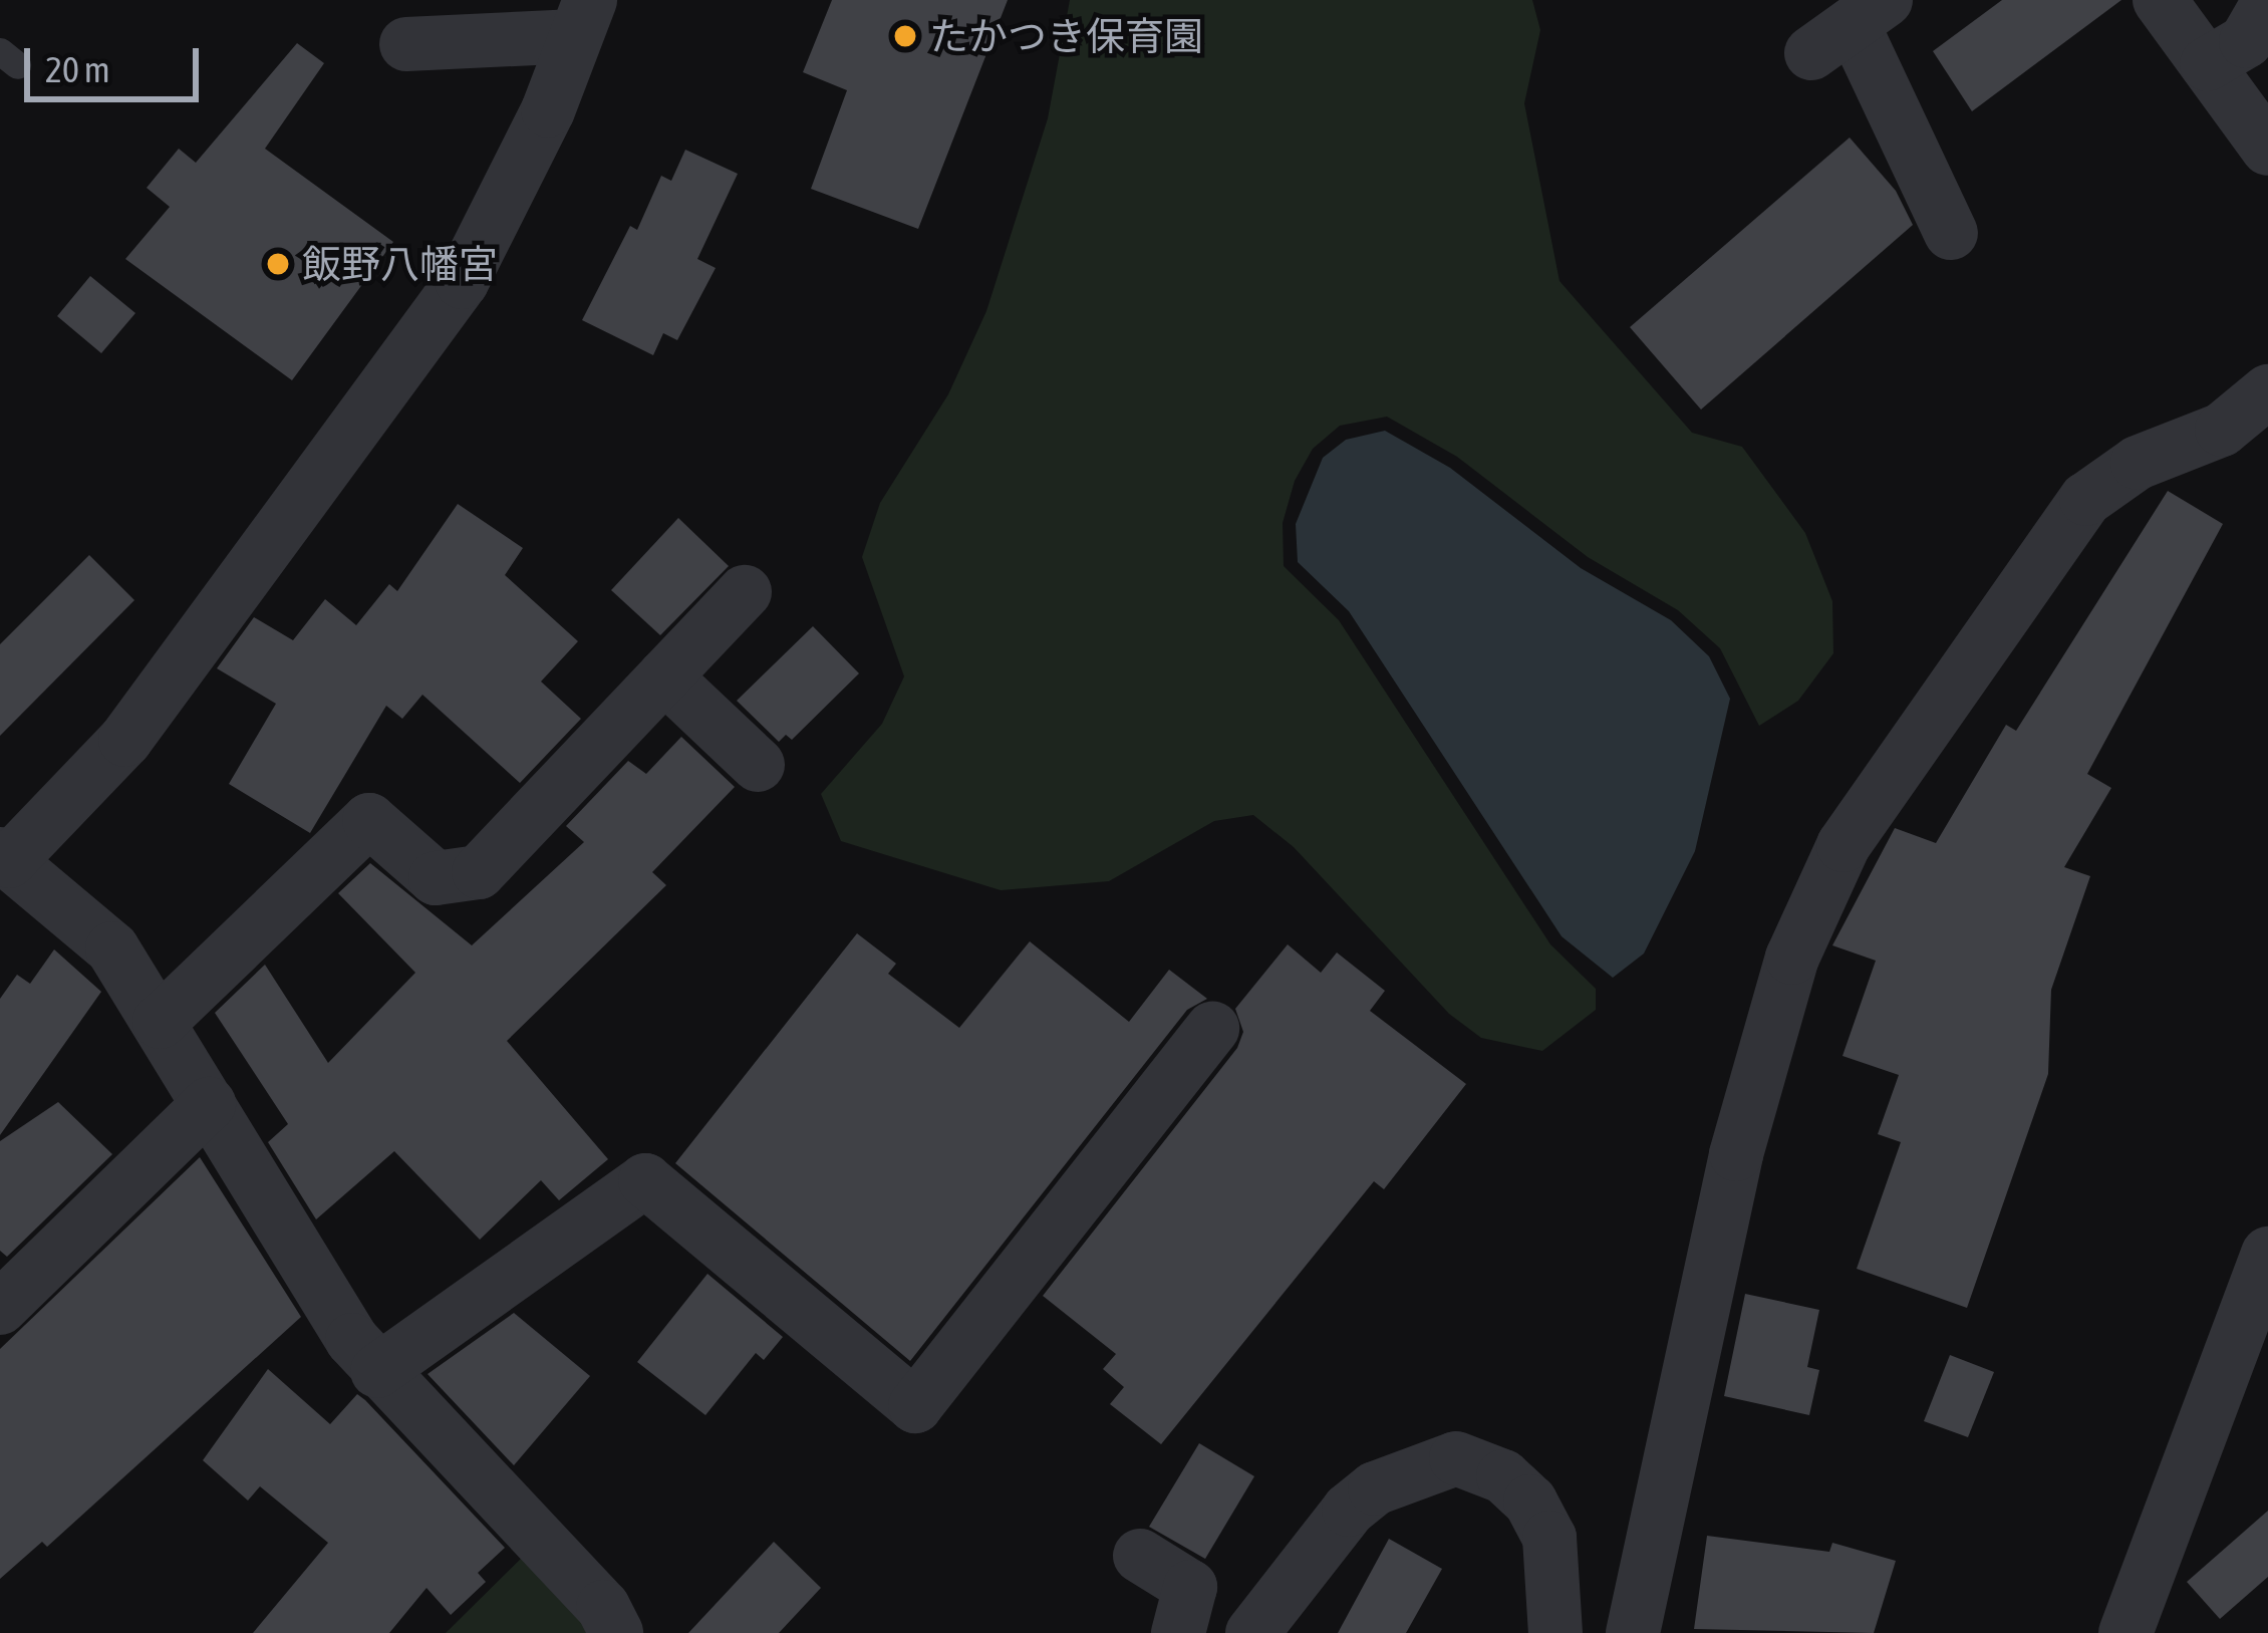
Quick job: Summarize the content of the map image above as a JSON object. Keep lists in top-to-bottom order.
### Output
{
  "places": ["たかつき保育園", "飯野八幡宮"],
  "scale_bar": "20 m"
}
